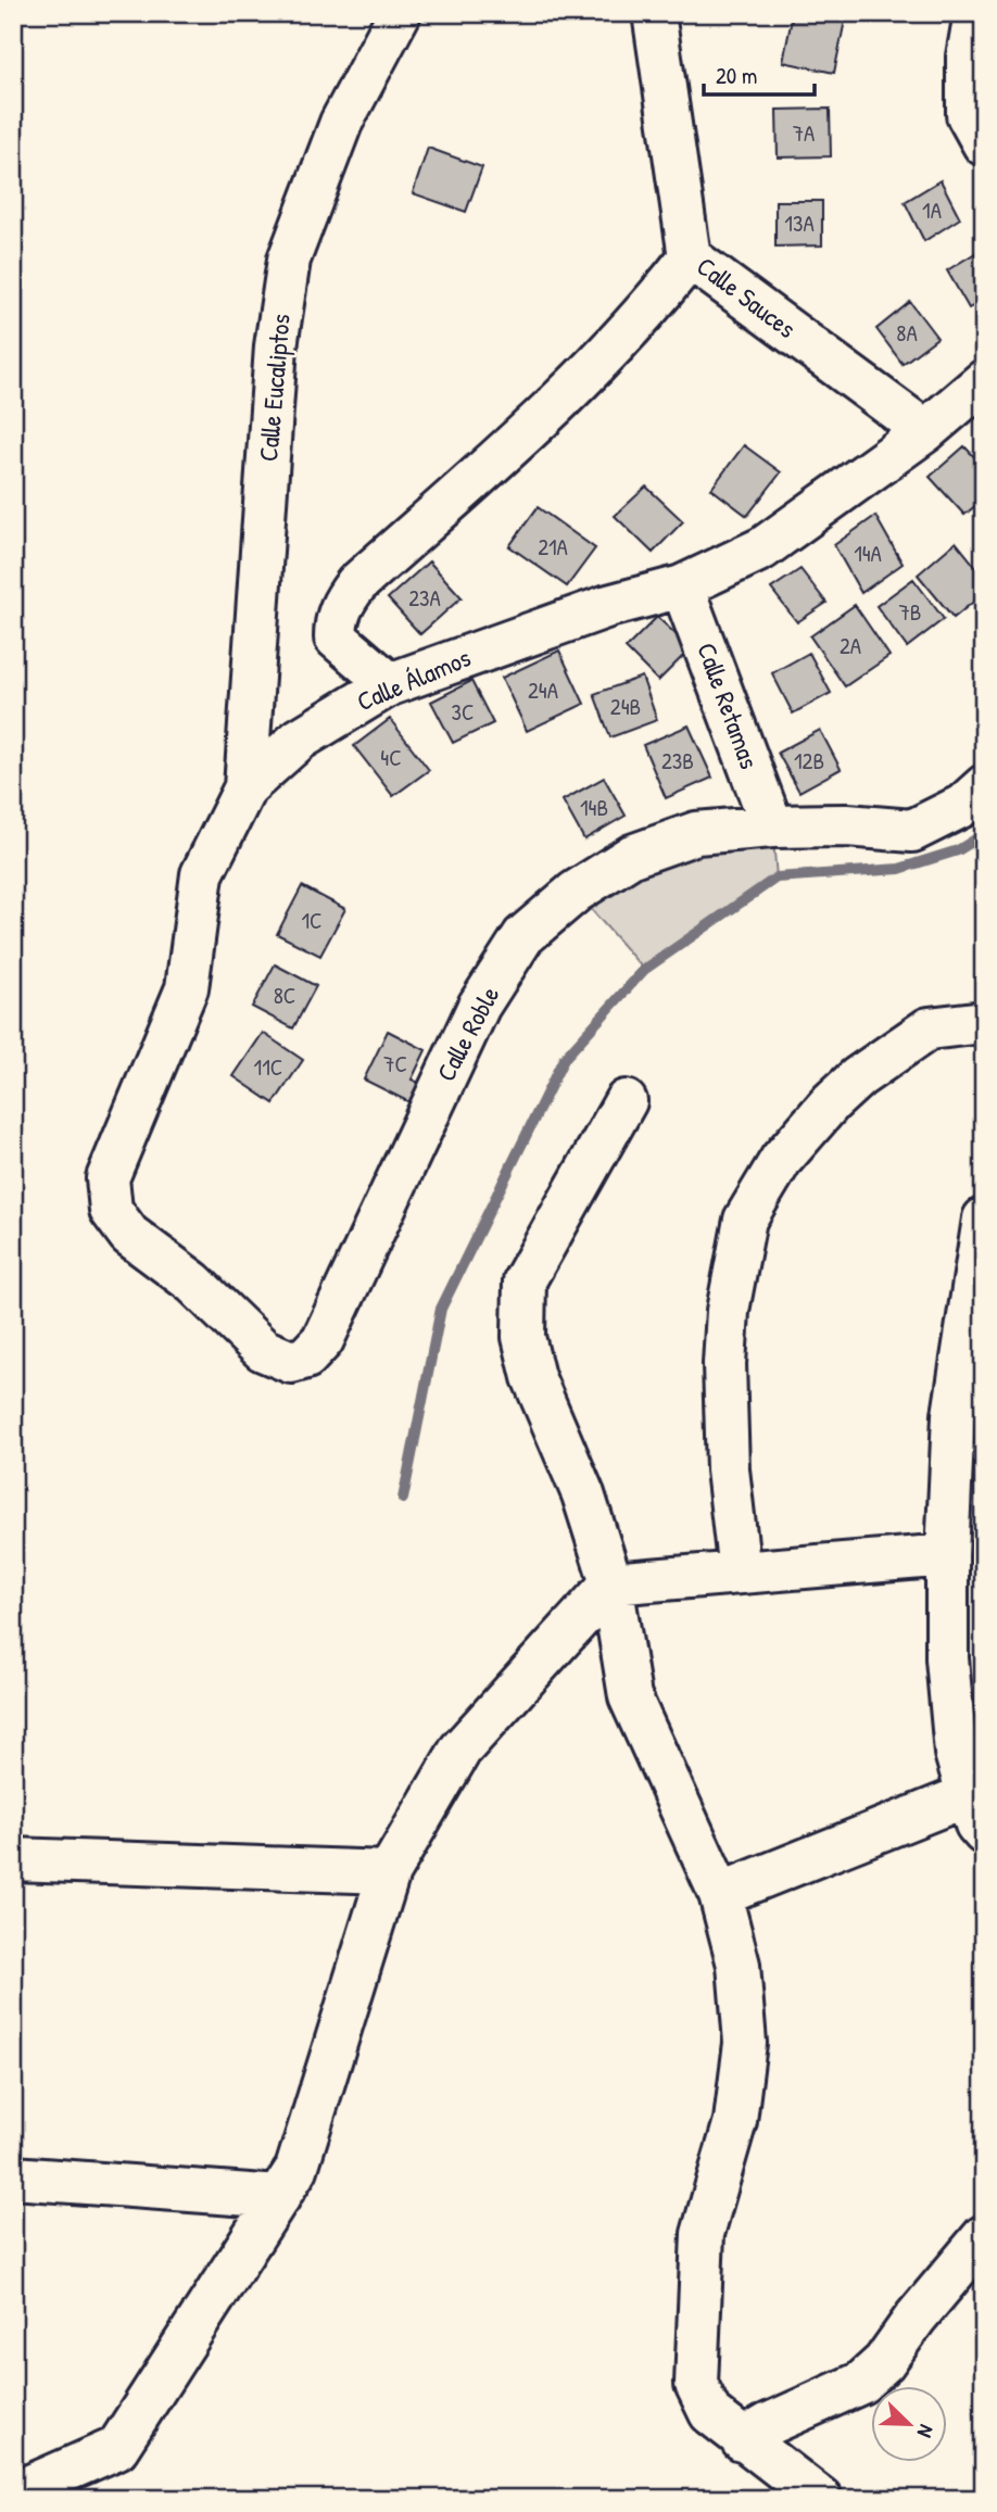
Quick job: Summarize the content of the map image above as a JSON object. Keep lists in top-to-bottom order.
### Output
{
  "streets": {
    "street": [
      "Calle Sauces",
      "Calle Eucaliptos",
      "Calle Álamos",
      "Calle Retamas",
      "Calle Roble"
    ]
  },
  "crossings": [
    ["Calle Sauces", "Calle Álamos"],
    ["Calle Eucaliptos", "Calle Álamos"],
    ["Calle Álamos", "Calle Retamas"],
    ["Calle Álamos", "Calle Roble"],
    ["Calle Retamas", "Calle Roble"]
  ],
  "house_numbers": [
    "7A",
    "1A",
    "13A",
    "8A",
    "21A",
    "14A",
    "23A",
    "7B",
    "2A",
    "24A",
    "24B",
    "3C",
    "4C",
    "23B",
    "12B",
    "14B",
    "1C",
    "8C",
    "7C",
    "11C"
  ],
  "scale_bar": "20 m",
  "north": "bottom right"
}
